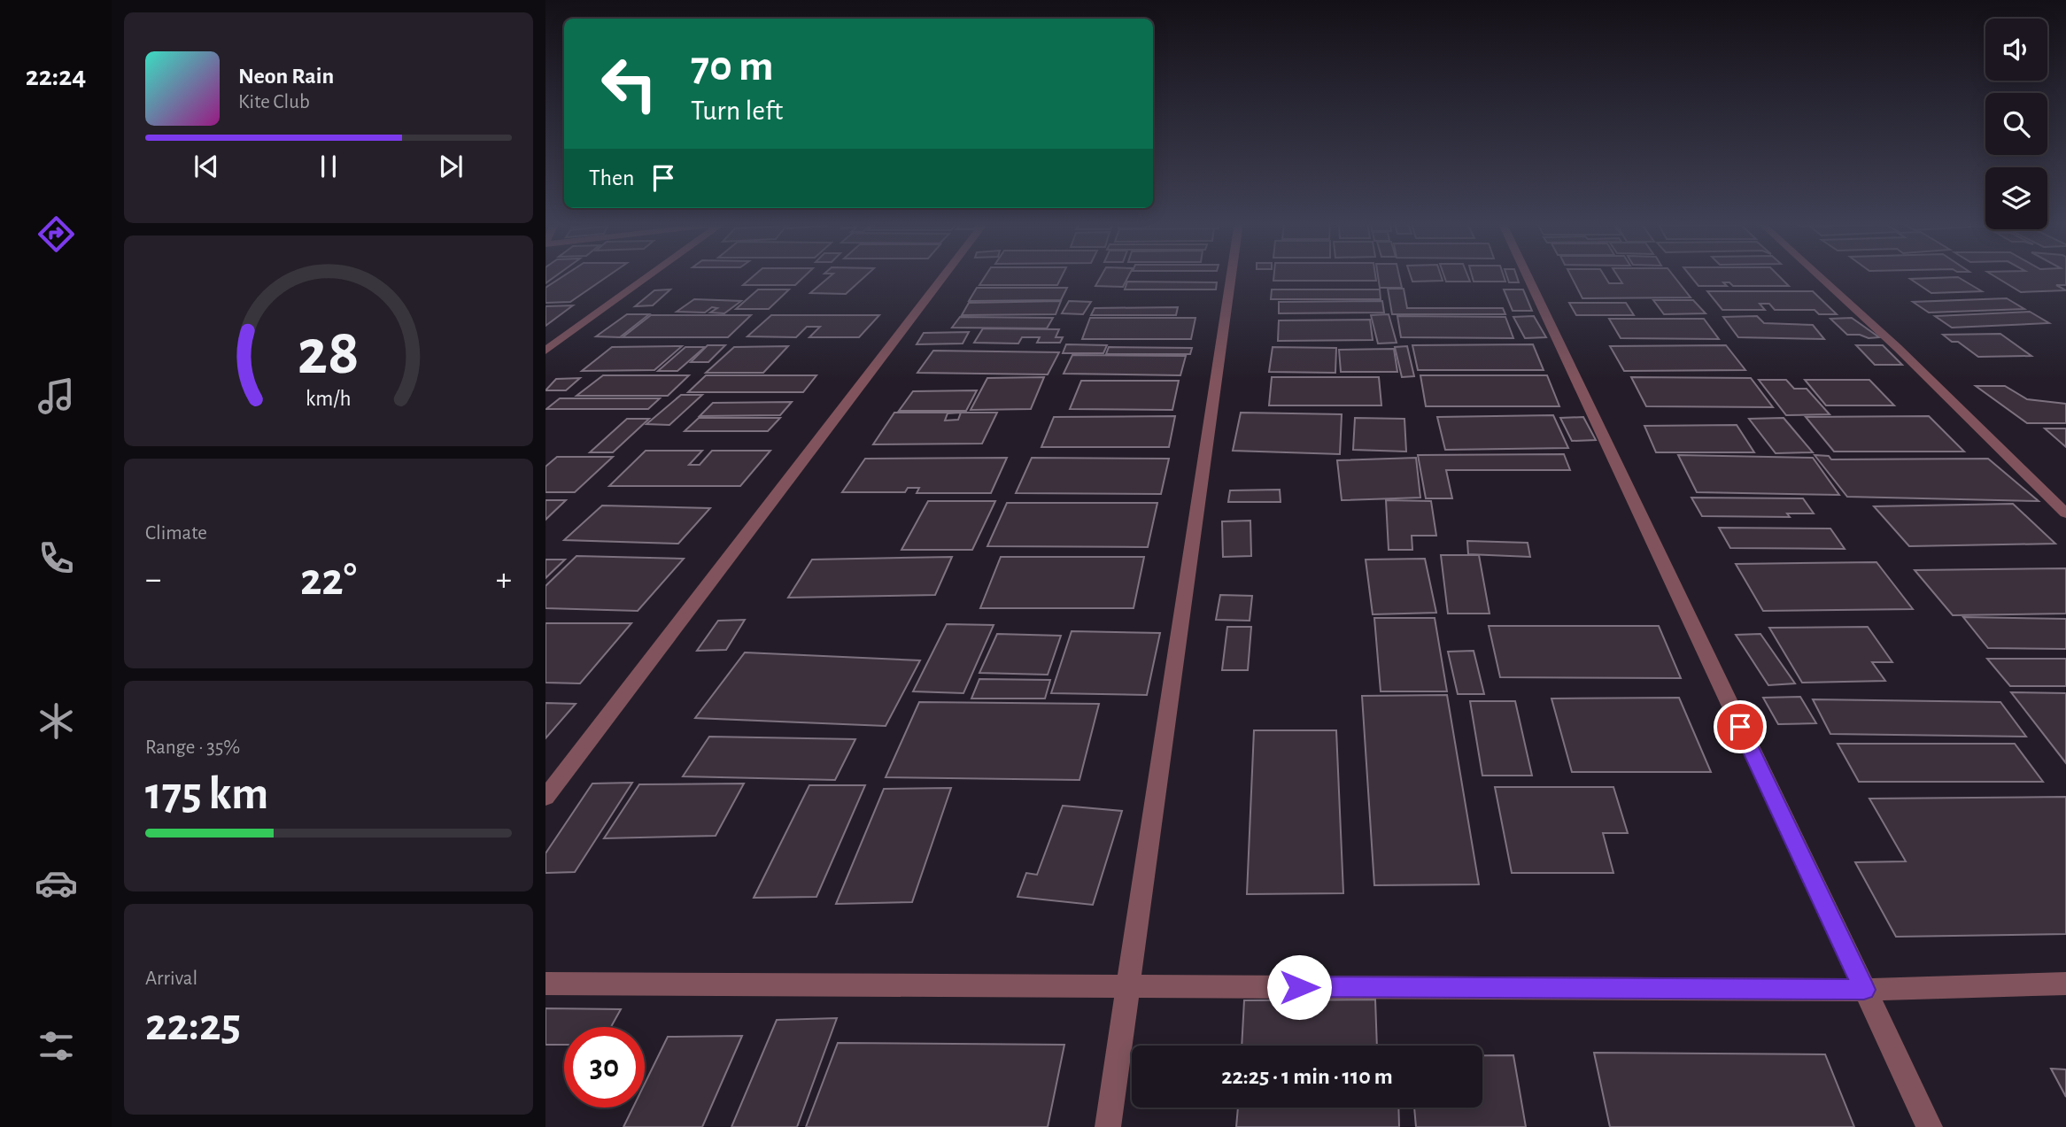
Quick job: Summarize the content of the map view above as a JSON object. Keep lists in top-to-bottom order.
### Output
{
  "page": {
    "tabs": "22:24",
    "turn": ["70 m", "Turn left"],
    "song": ["Neon Rain", "Kite Club"],
    "then": "Then",
    "tile": [
      "Climate",
      ["Range · 35%", "175 km"],
      ["Arrival", "22:25"]
    ],
    "heat": ["−", "22°", "+"],
    "limit": "30",
    "trip": "22:25 · 1 min · 110 m",
    "gauge": ["28", "km/h"]
  }
}
